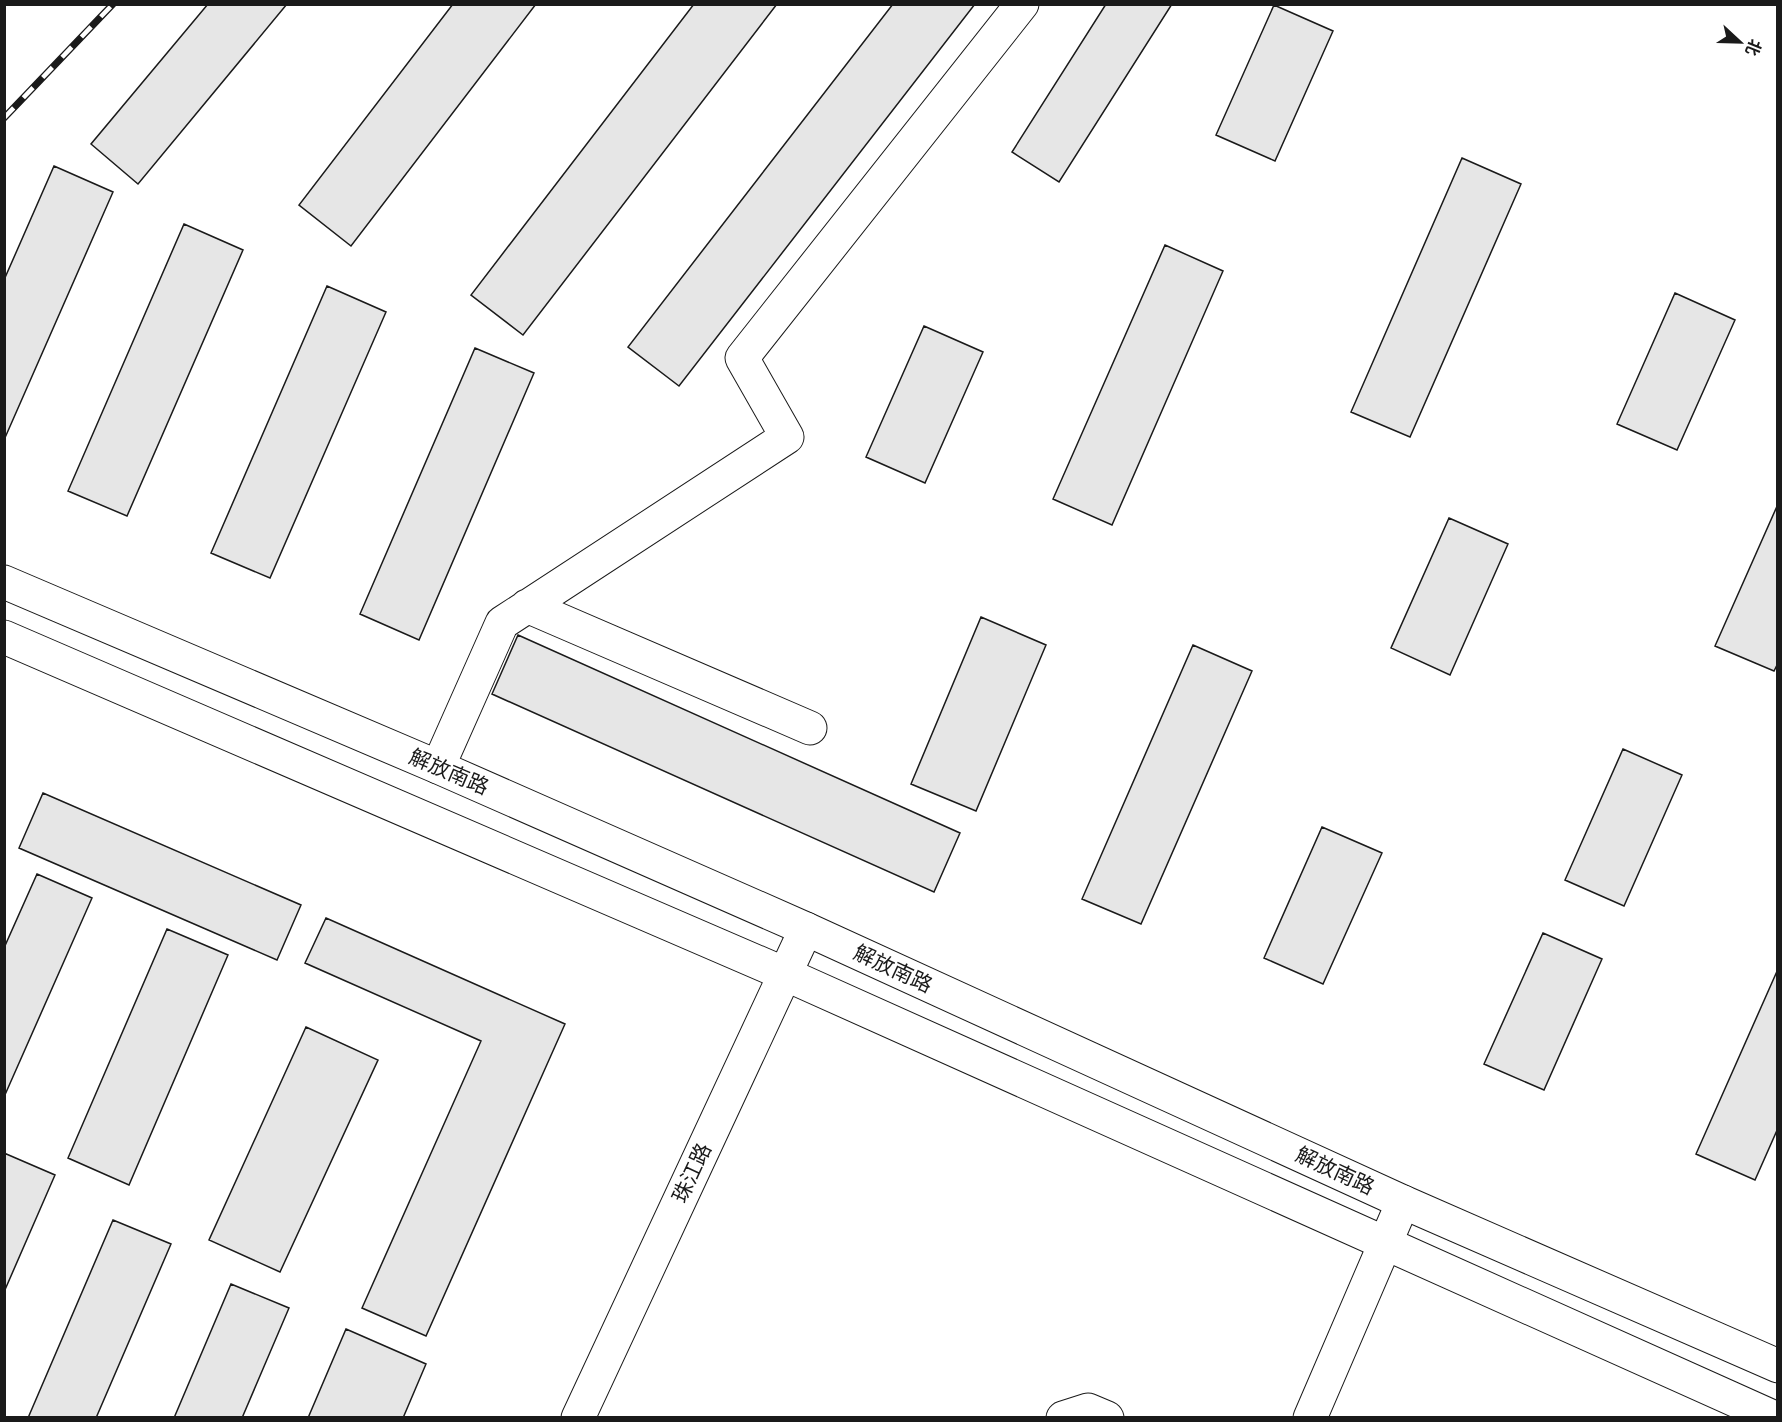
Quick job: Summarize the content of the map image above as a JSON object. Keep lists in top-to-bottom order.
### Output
{
  "streets": {
    "main road": ["解放南路", "珠江路"]
  },
  "crossings": [
    ["解放南路", "珠江路"]
  ],
  "north": "right"
}
